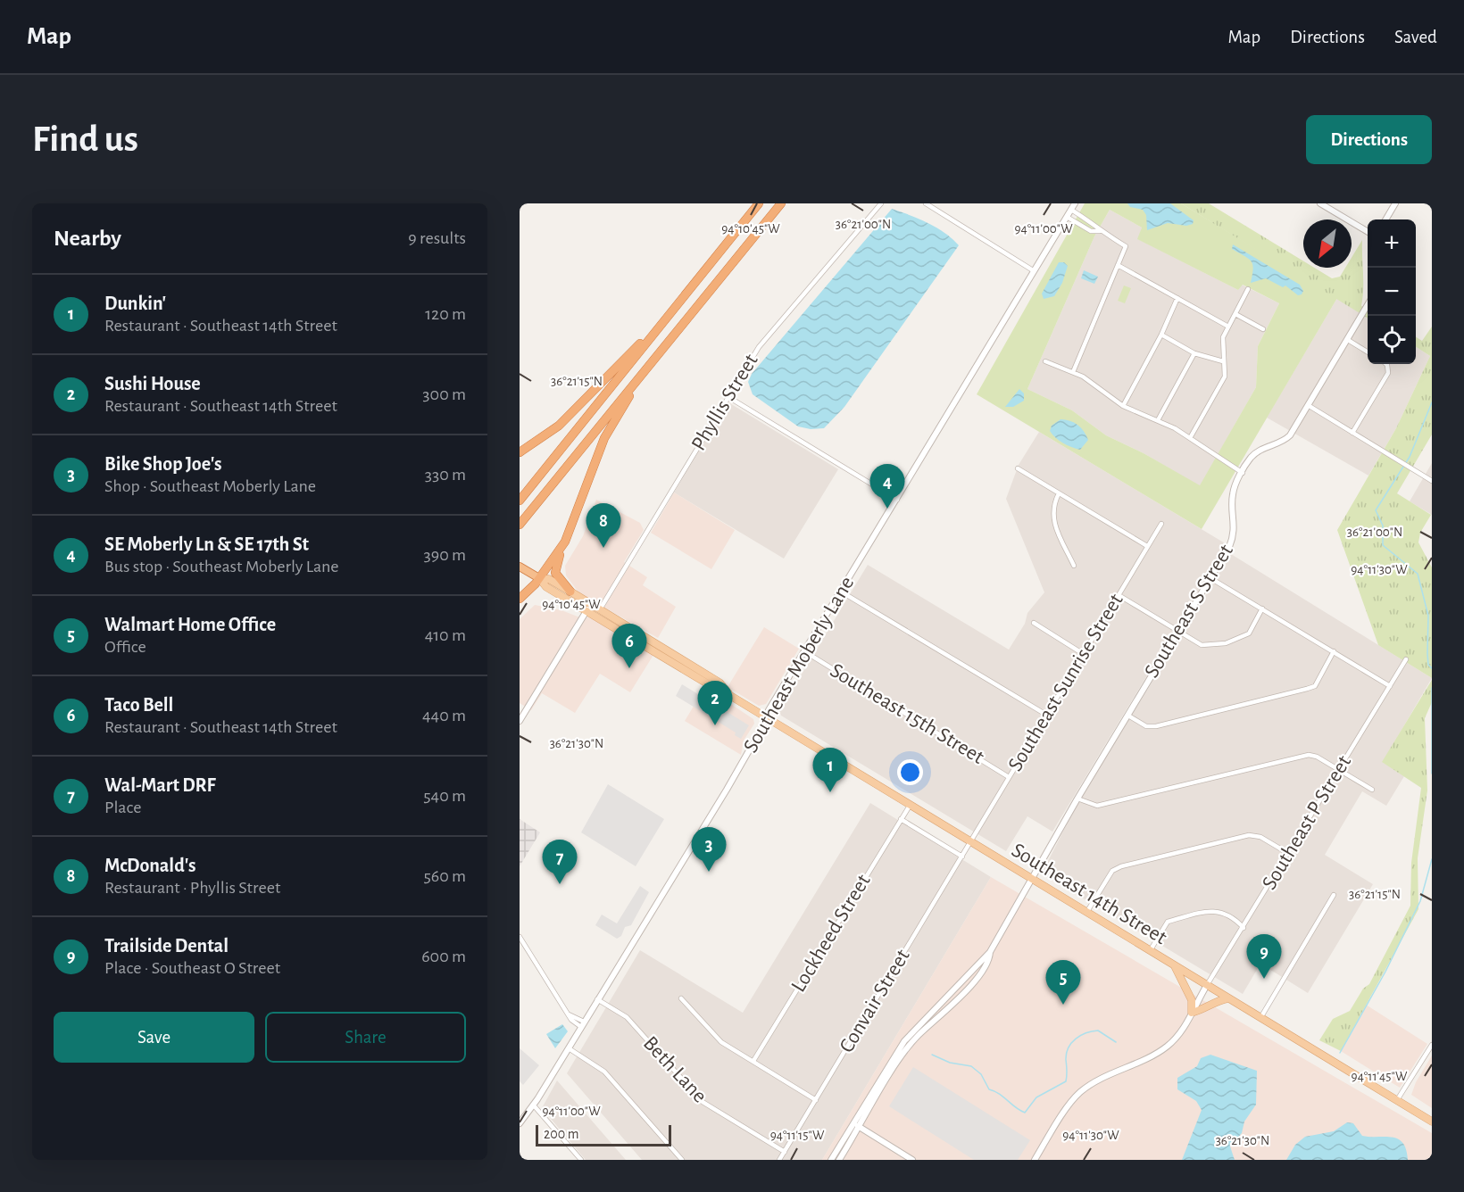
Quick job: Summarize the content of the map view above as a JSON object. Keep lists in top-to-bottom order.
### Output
{
  "streets": {
    "highway": ["Southeast 14th Street"],
    "street": [
      "Phyllis Street",
      "Southeast S Street",
      "Southeast Moberly Lane",
      "Southeast Sunrise Street",
      "Southeast 15th Street",
      "Southeast P Street",
      "Lockheed Street",
      "Convair Street",
      "Beth Lane"
    ]
  },
  "crossings": [
    ["Phyllis Street", "Southeast 14th Street"],
    ["Southeast S Street", "Southeast 14th Street"],
    ["Southeast Moberly Lane", "Southeast 15th Street"],
    ["Southeast Moberly Lane", "Southeast 14th Street"],
    ["Southeast Moberly Lane", "Beth Lane"],
    ["Southeast Sunrise Street", "Southeast 15th Street"],
    ["Southeast Sunrise Street", "Southeast 14th Street"],
    ["Southeast Sunrise Street", "Convair Street"],
    ["Southeast P Street", "Southeast 14th Street"],
    ["Southeast 14th Street", "Lockheed Street"],
    ["Southeast 14th Street", "Convair Street"],
    ["Convair Street", "Beth Lane"]
  ],
  "scale_bar": "200 m",
  "north": "bottom left",
  "page": {
    "header": "Map",
    "nav": ["Map", "Directions", "Saved"],
    "buttons": [
      "Directions",
      ["Save", "Share"]
    ],
    "title": "Find us",
    "heading": ["Nearby", "9 results"],
    "map_buttons": ["+", "−"],
    "list": [
      {
        "mark": "1",
        "name": "Dunkin'",
        "note": "Restaurant · Southeast 14th Street",
        "value": "120 m"
      },
      {
        "mark": "2",
        "name": "Sushi House",
        "note": "Restaurant · Southeast 14th Street",
        "value": "300 m"
      },
      {
        "mark": "3",
        "name": "Bike Shop Joe's",
        "note": "Shop · Southeast Moberly Lane",
        "value": "330 m"
      },
      {
        "mark": "4",
        "name": "SE Moberly Ln & SE 17th St",
        "note": "Bus stop · Southeast Moberly Lane",
        "value": "390 m"
      },
      {
        "mark": "5",
        "name": "Walmart Home Office",
        "note": "Office",
        "value": "410 m"
      },
      {
        "mark": "6",
        "name": "Taco Bell",
        "note": "Restaurant · Southeast 14th Street",
        "value": "440 m"
      },
      {
        "mark": "7",
        "name": "Wal-Mart DRF",
        "note": "Place",
        "value": "540 m"
      },
      {
        "mark": "8",
        "name": "McDonald's",
        "note": "Restaurant · Phyllis Street",
        "value": "560 m"
      },
      {
        "mark": "9",
        "name": "Trailside Dental",
        "note": "Place · Southeast O Street",
        "value": "600 m"
      }
    ],
    "pins": [
      "4",
      "8",
      "6",
      "2",
      "1",
      "3",
      "7",
      "9",
      "5"
    ],
    "scale": "200 m"
  },
  "coordinates": [
    "36°21'00\"N",
    "94°10'45\"W",
    "94°11'00\"W",
    "36°21'15\"N",
    "94°11'30\"W",
    "36°21'30\"N",
    "94°11'45\"W",
    "94°11'15\"W"
  ]
}
